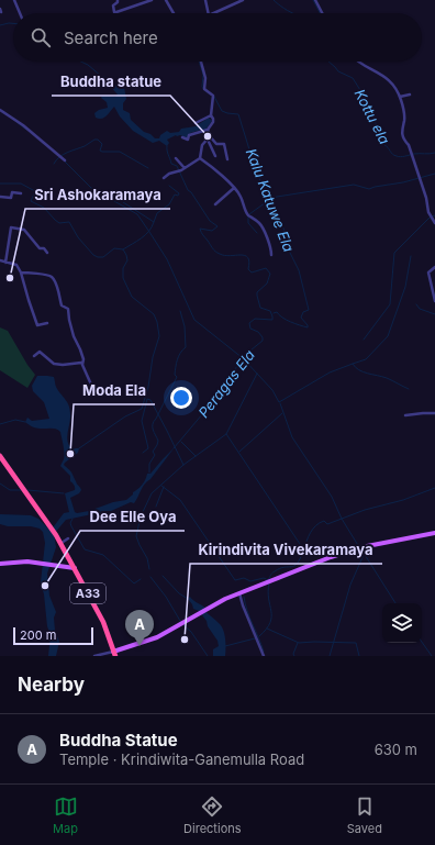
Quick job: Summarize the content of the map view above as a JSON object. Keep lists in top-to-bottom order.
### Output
{
  "streets": {
    "highway": ["A33"]
  },
  "water": ["Kottu ela", "Kalu Katuwe Ela", "Peragas Ela"],
  "places": [
    "Buddha statue",
    "Sri Ashokaramaya",
    "Moda Ela",
    "Dee Elle Oya",
    "Kirindivita Vivekaramaya"
  ],
  "scale_bar": "200 m",
  "page": {
    "search": "Search here",
    "pins": "A",
    "scale": "200 m",
    "heading": "Nearby",
    "list": [
      {
        "mark": "A",
        "name": "Buddha Statue",
        "note": "Temple · Krindiwita-Ganemulla Road",
        "value": "630 m"
      }
    ],
    "nav": ["Map", "Directions", "Saved"]
  }
}
